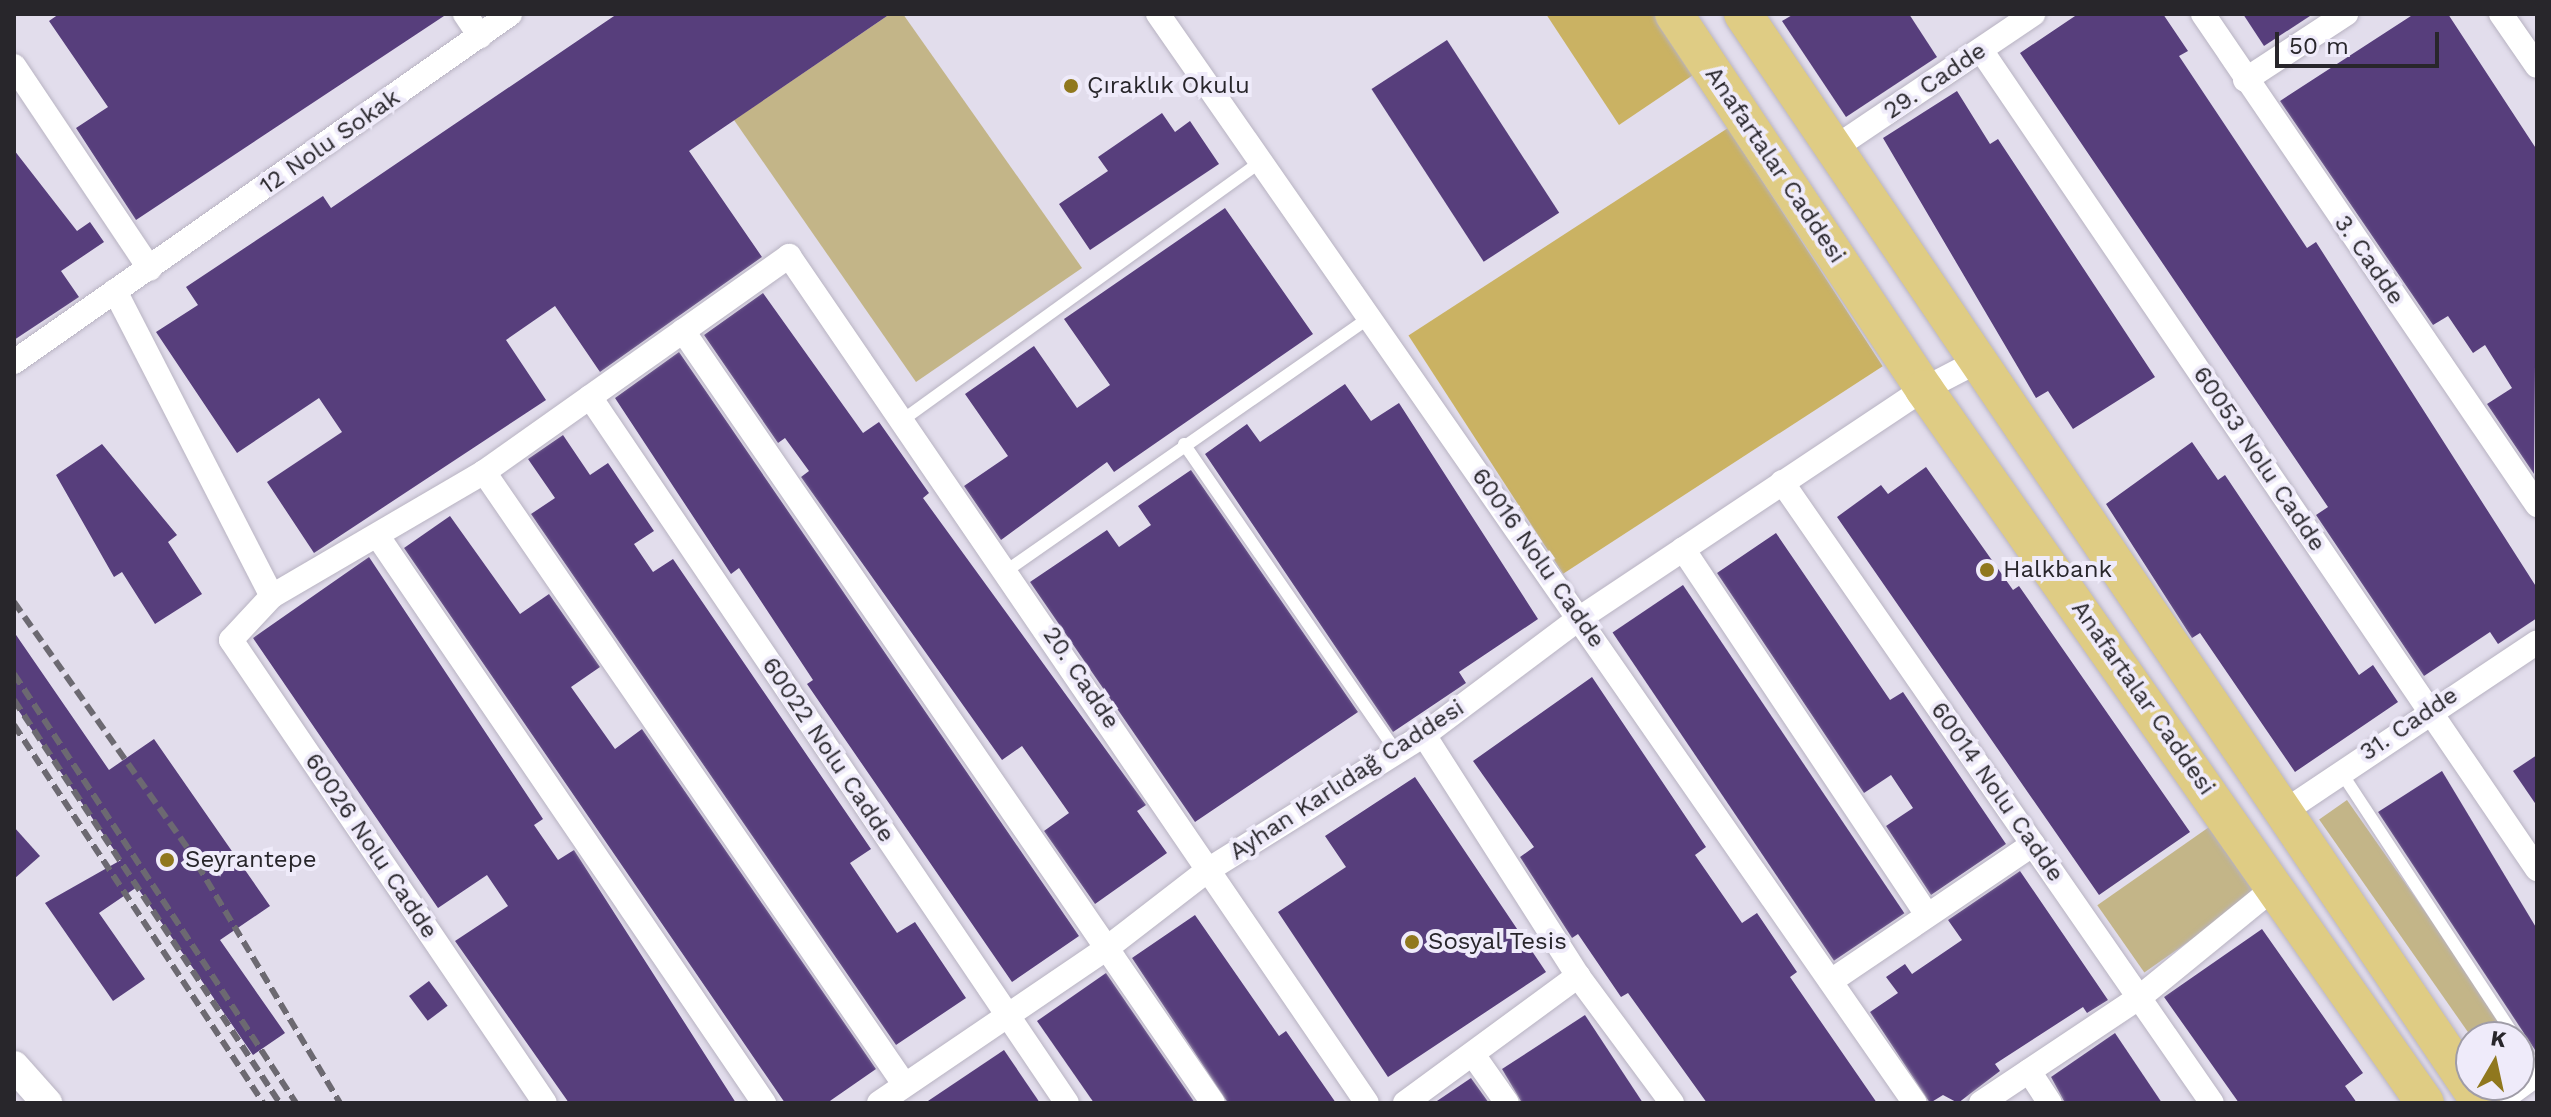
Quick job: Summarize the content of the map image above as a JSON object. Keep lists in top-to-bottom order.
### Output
{
  "streets": {
    "main road": ["Anafartalar Caddesi"],
    "street": [
      "29. Cadde",
      "12 Nolu Sokak",
      "3. Cadde",
      "60053 Nolu Cadde",
      "60016 Nolu Cadde",
      "20. Cadde",
      "31. Cadde",
      "60022 Nolu Cadde",
      "Ayhan Karlıdağ Caddesi",
      "60014 Nolu Cadde",
      "60026 Nolu Cadde"
    ]
  },
  "crossings": [
    ["29. Cadde", "60053 Nolu Cadde"],
    ["Anafartalar Caddesi", "Ayhan Karlıdağ Caddesi"],
    ["60053 Nolu Cadde", "31. Cadde"],
    ["60016 Nolu Cadde", "Ayhan Karlıdağ Caddesi"],
    ["20. Cadde", "Ayhan Karlıdağ Caddesi"],
    ["60022 Nolu Cadde", "Ayhan Karlıdağ Caddesi"],
    ["Ayhan Karlıdağ Caddesi", "60014 Nolu Cadde"]
  ],
  "places": [
    "Çıraklık Okulu",
    "Halkbank",
    "Seyrantepe",
    "Sosyal Tesis"
  ],
  "scale_bar": "50 m",
  "north": "top"
}
